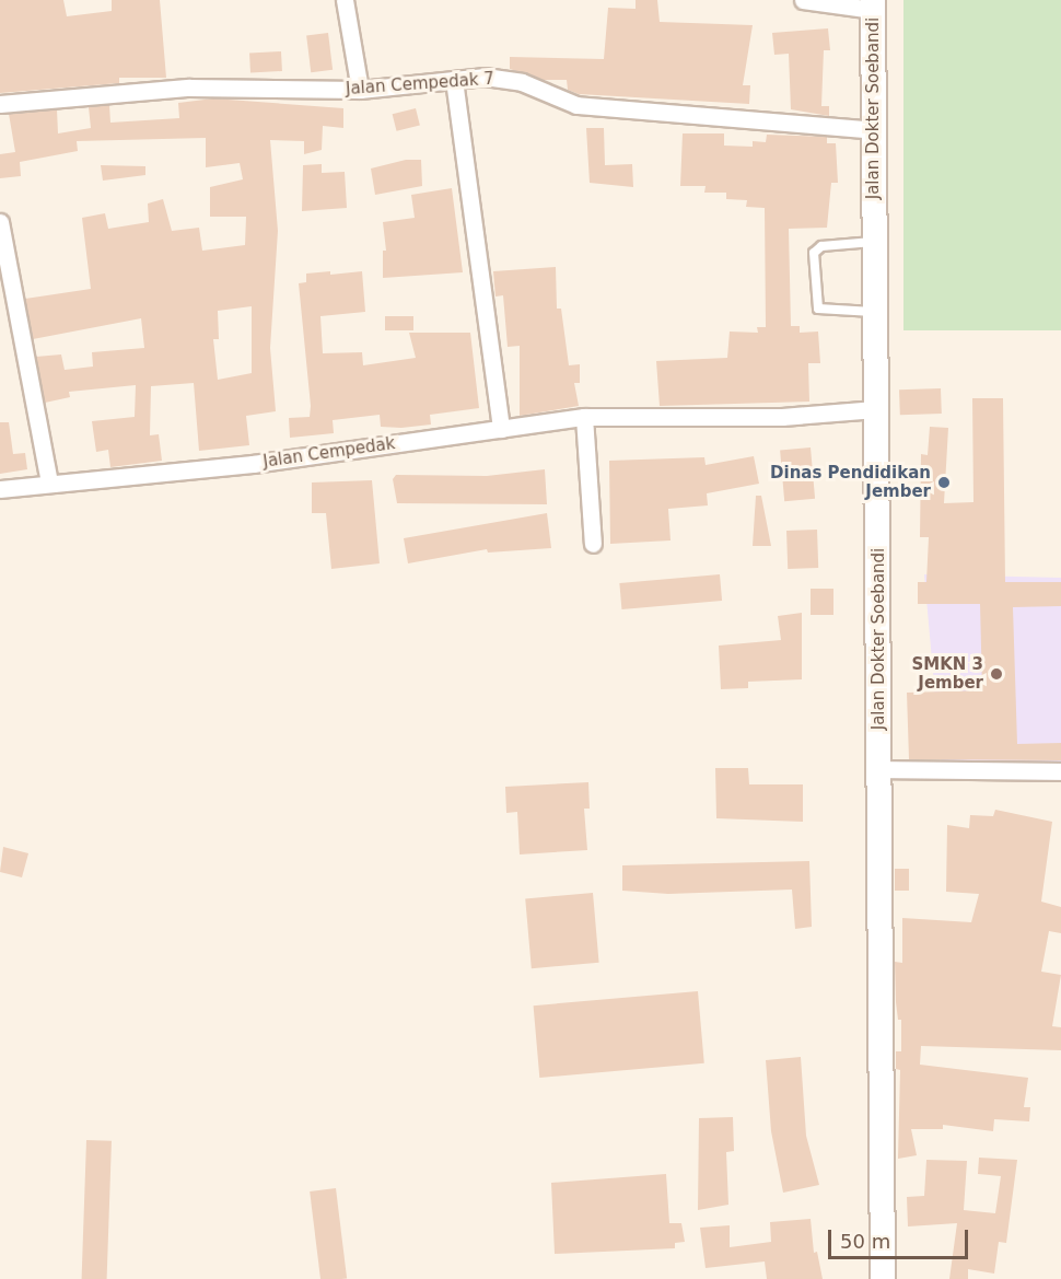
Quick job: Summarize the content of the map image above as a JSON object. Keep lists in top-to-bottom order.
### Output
{
  "streets": {
    "main road": ["Jalan Dokter Soebandi"],
    "street": ["Jalan Cempedak 7", "Jalan Cempedak"]
  },
  "crossings": [
    ["Jalan Cempedak 7", "Jalan Dokter Soebandi"],
    ["Jalan Dokter Soebandi", "Jalan Cempedak"]
  ],
  "places": ["Dinas Pendidikan Jember", "SMKN 3 Jember"],
  "scale_bar": "50 m"
}
